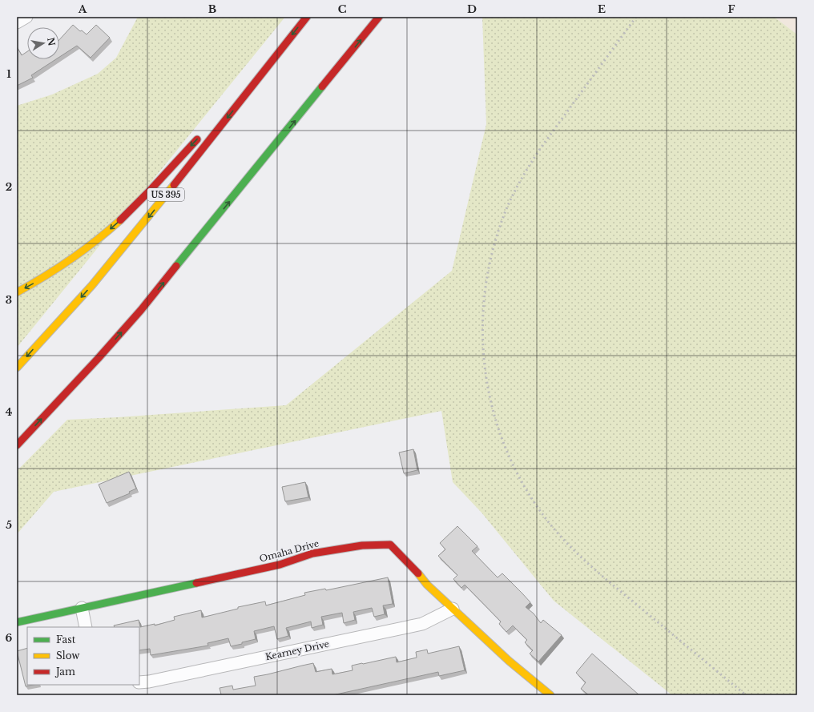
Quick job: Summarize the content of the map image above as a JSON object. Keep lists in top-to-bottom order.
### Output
{
  "streets": {
    "main road": ["US 395", "Omaha Drive"],
    "street": ["Kearney Drive"]
  },
  "crossings": [
    ["Omaha Drive", "Kearney Drive"]
  ],
  "legend": ["Fast", "Slow", "Jam"],
  "north": "right",
  "grid": {
    "columns": [
      "A",
      "B",
      "C",
      "D",
      "E",
      "F"
    ],
    "rows": [
      "1",
      "2",
      "3",
      "4",
      "5",
      "6"
    ]
  }
}
